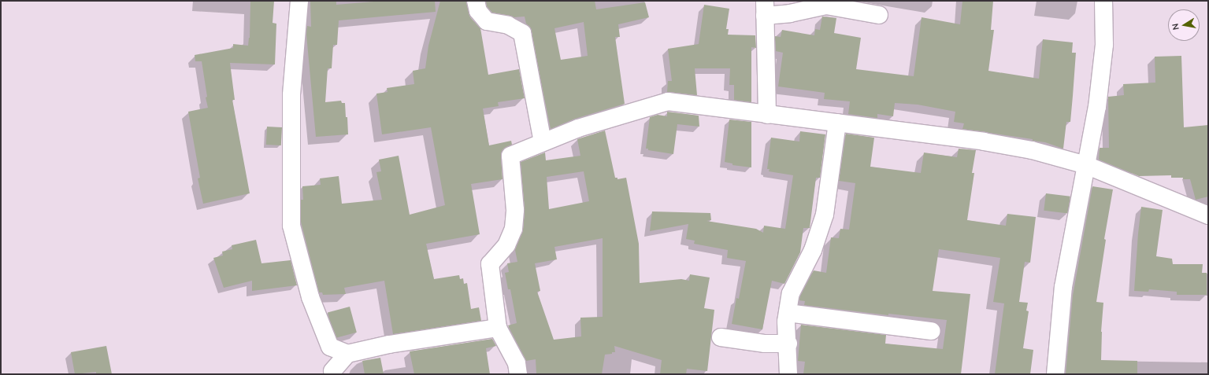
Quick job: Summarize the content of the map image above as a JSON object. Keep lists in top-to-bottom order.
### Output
{
  "north": "left"
}
